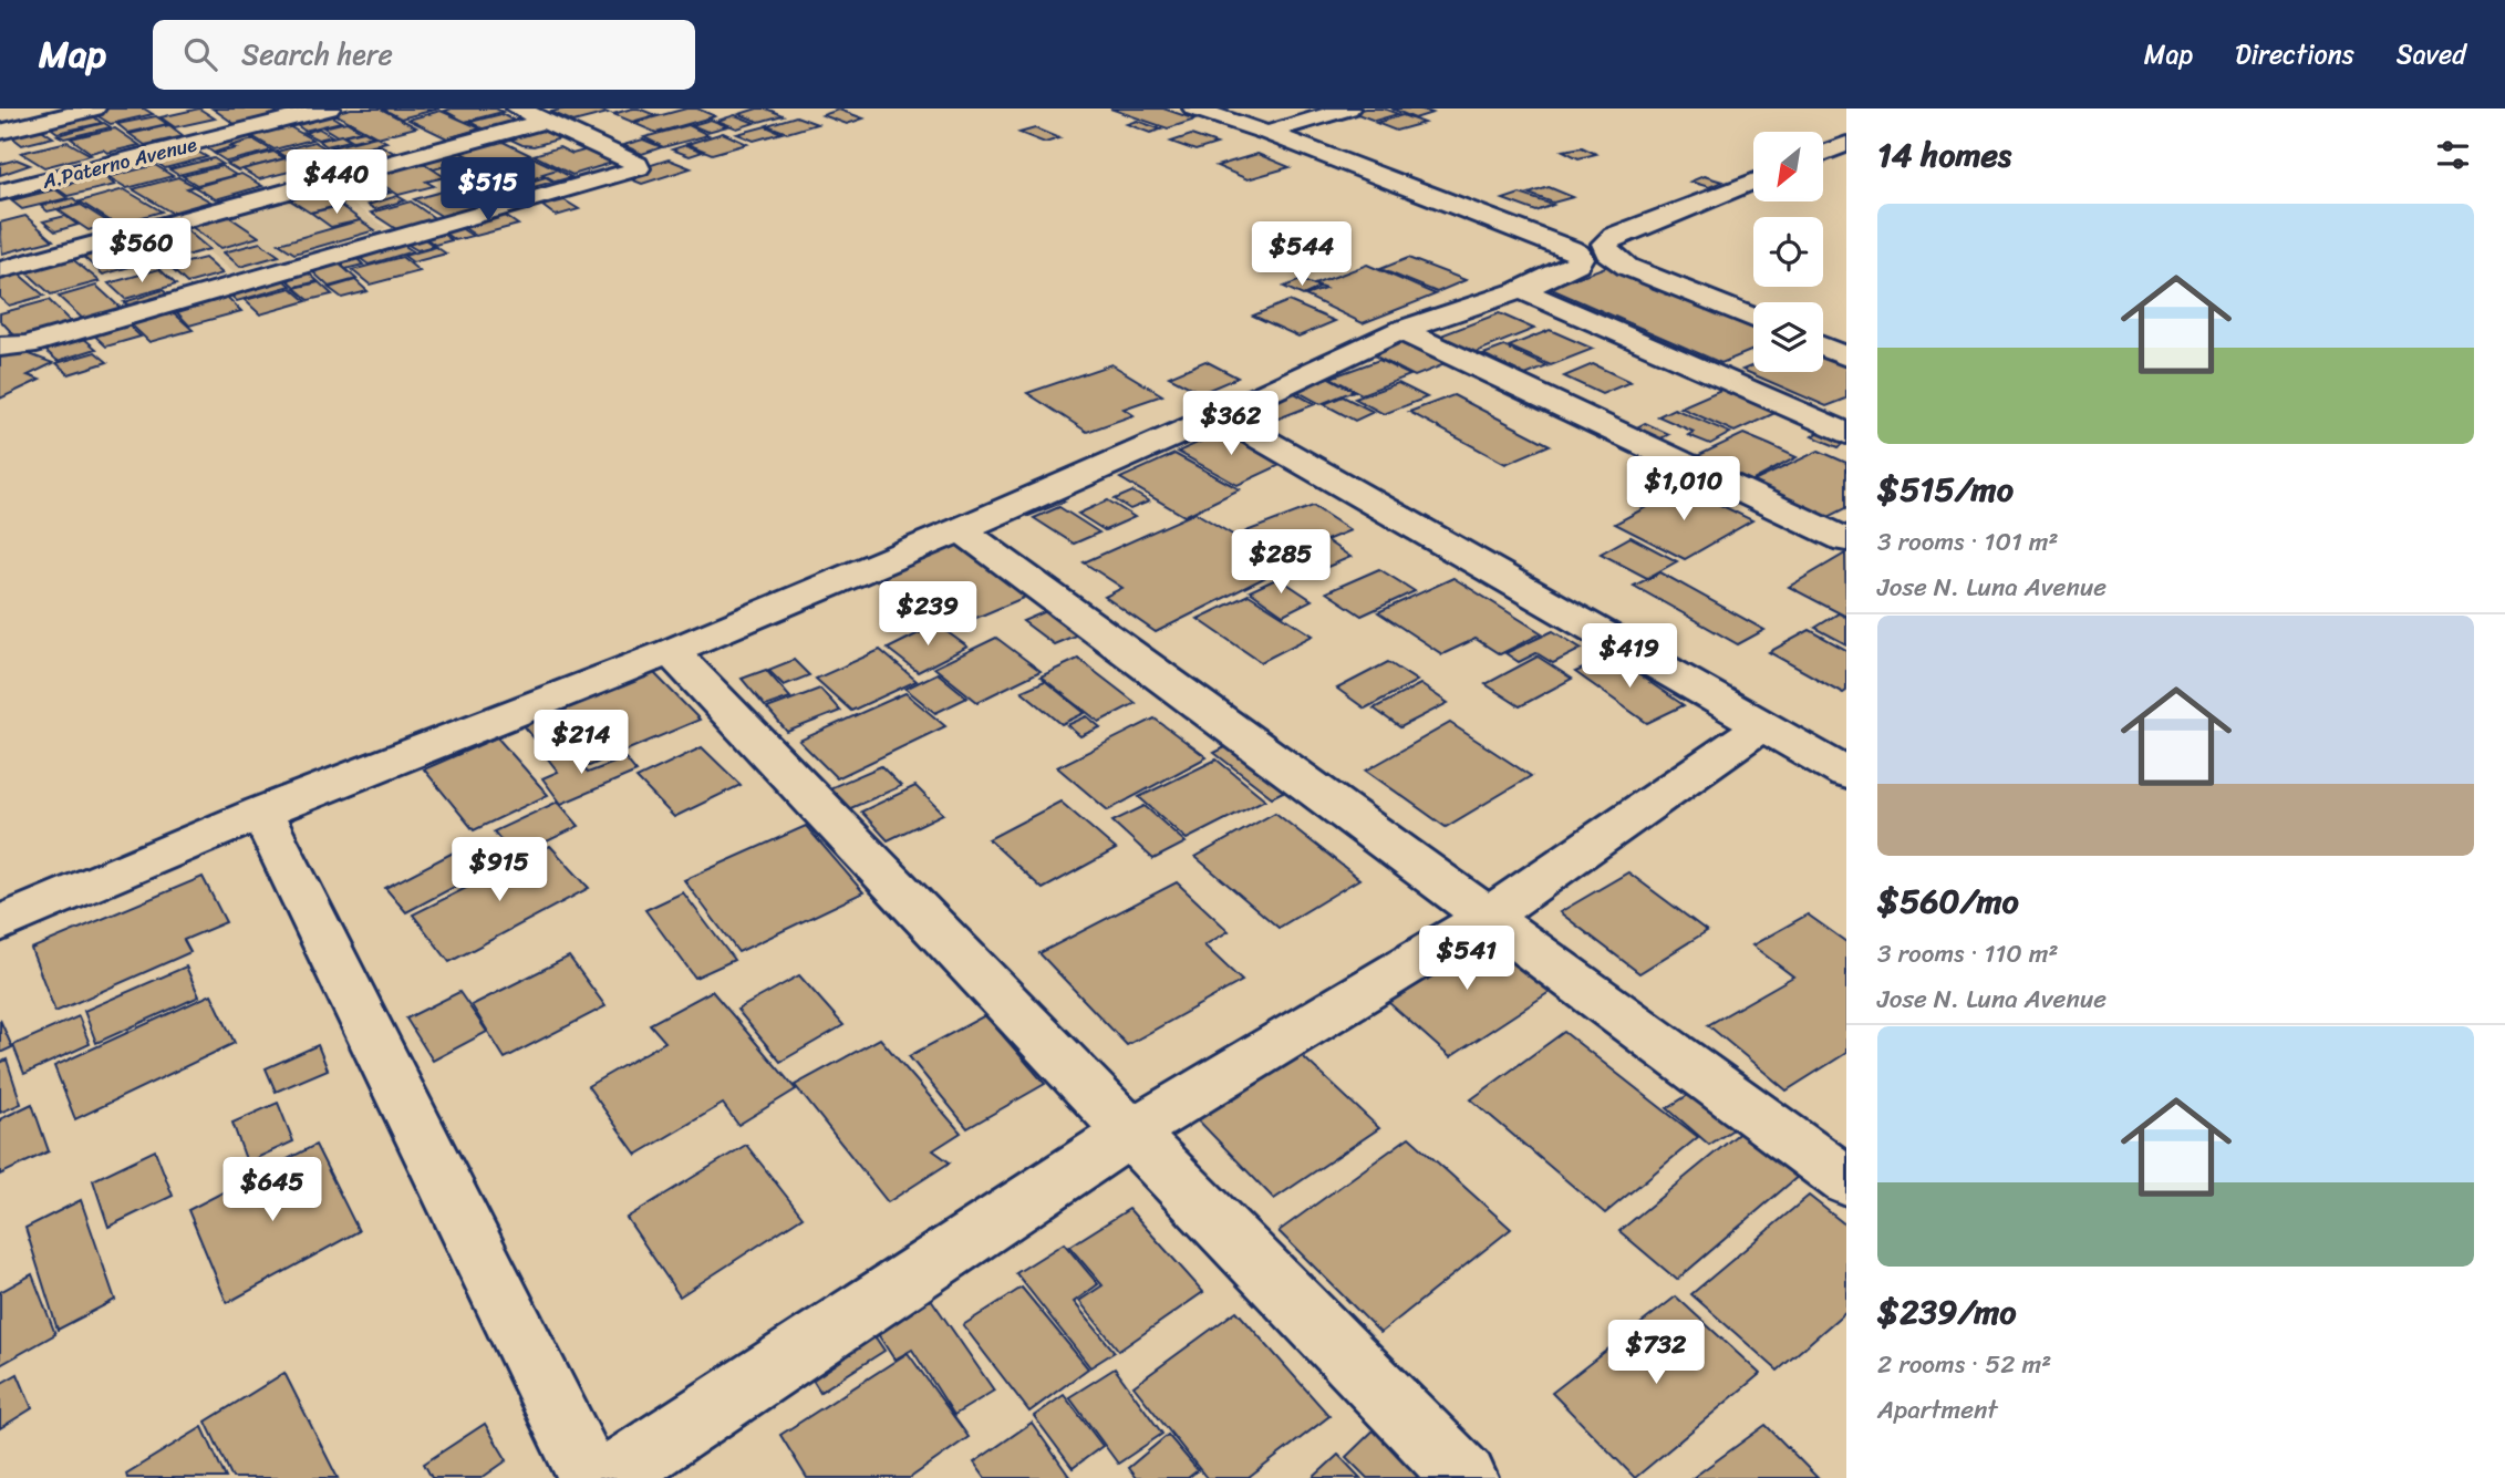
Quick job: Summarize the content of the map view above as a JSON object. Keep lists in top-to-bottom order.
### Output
{
  "streets": {
    "street": ["A.Paterno Avenue"]
  },
  "north": "bottom left",
  "page": {
    "header": "Map",
    "search": "Search here",
    "nav": ["Map", "Directions", "Saved"],
    "heading": "14 homes",
    "price": [
      "$440",
      "$515",
      "$560",
      "$544",
      "$362",
      "$1,010",
      "$285",
      "$239",
      "$419",
      "$214",
      "$915",
      "$541",
      "$645",
      "$732"
    ],
    "list": [
      {
        "name": "$515/mo",
        "note": "3 rooms · 101 m² · Jose N. Luna Avenue"
      },
      {
        "name": "$560/mo",
        "note": "3 rooms · 110 m² · Jose N. Luna Avenue"
      },
      {
        "name": "$239/mo",
        "note": "2 rooms · 52 m² · Apartment"
      }
    ]
  }
}
